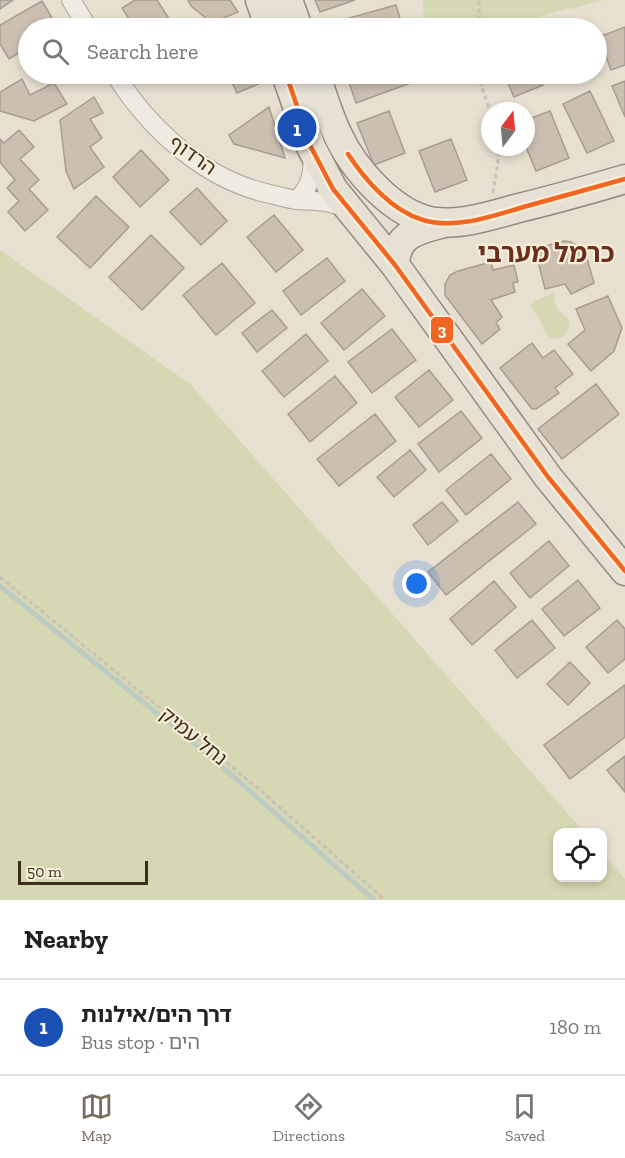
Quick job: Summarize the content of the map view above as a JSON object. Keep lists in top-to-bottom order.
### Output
{
  "streets": {
    "street": ["הרדוף"],
    "path": ["נחל עמיק"]
  },
  "districts": ["כרמל מערבי"],
  "lines": ["transit line 3"],
  "scale_bar": "50 m",
  "north": "top",
  "page": {
    "search": "Search here",
    "pins": "1",
    "scale": "50 m",
    "heading": "Nearby",
    "list": [
      {
        "mark": "1",
        "name": "דרך הים/אילנות",
        "note": "Bus stop · הים",
        "value": "180 m"
      }
    ],
    "nav": ["Map", "Directions", "Saved"]
  }
}
